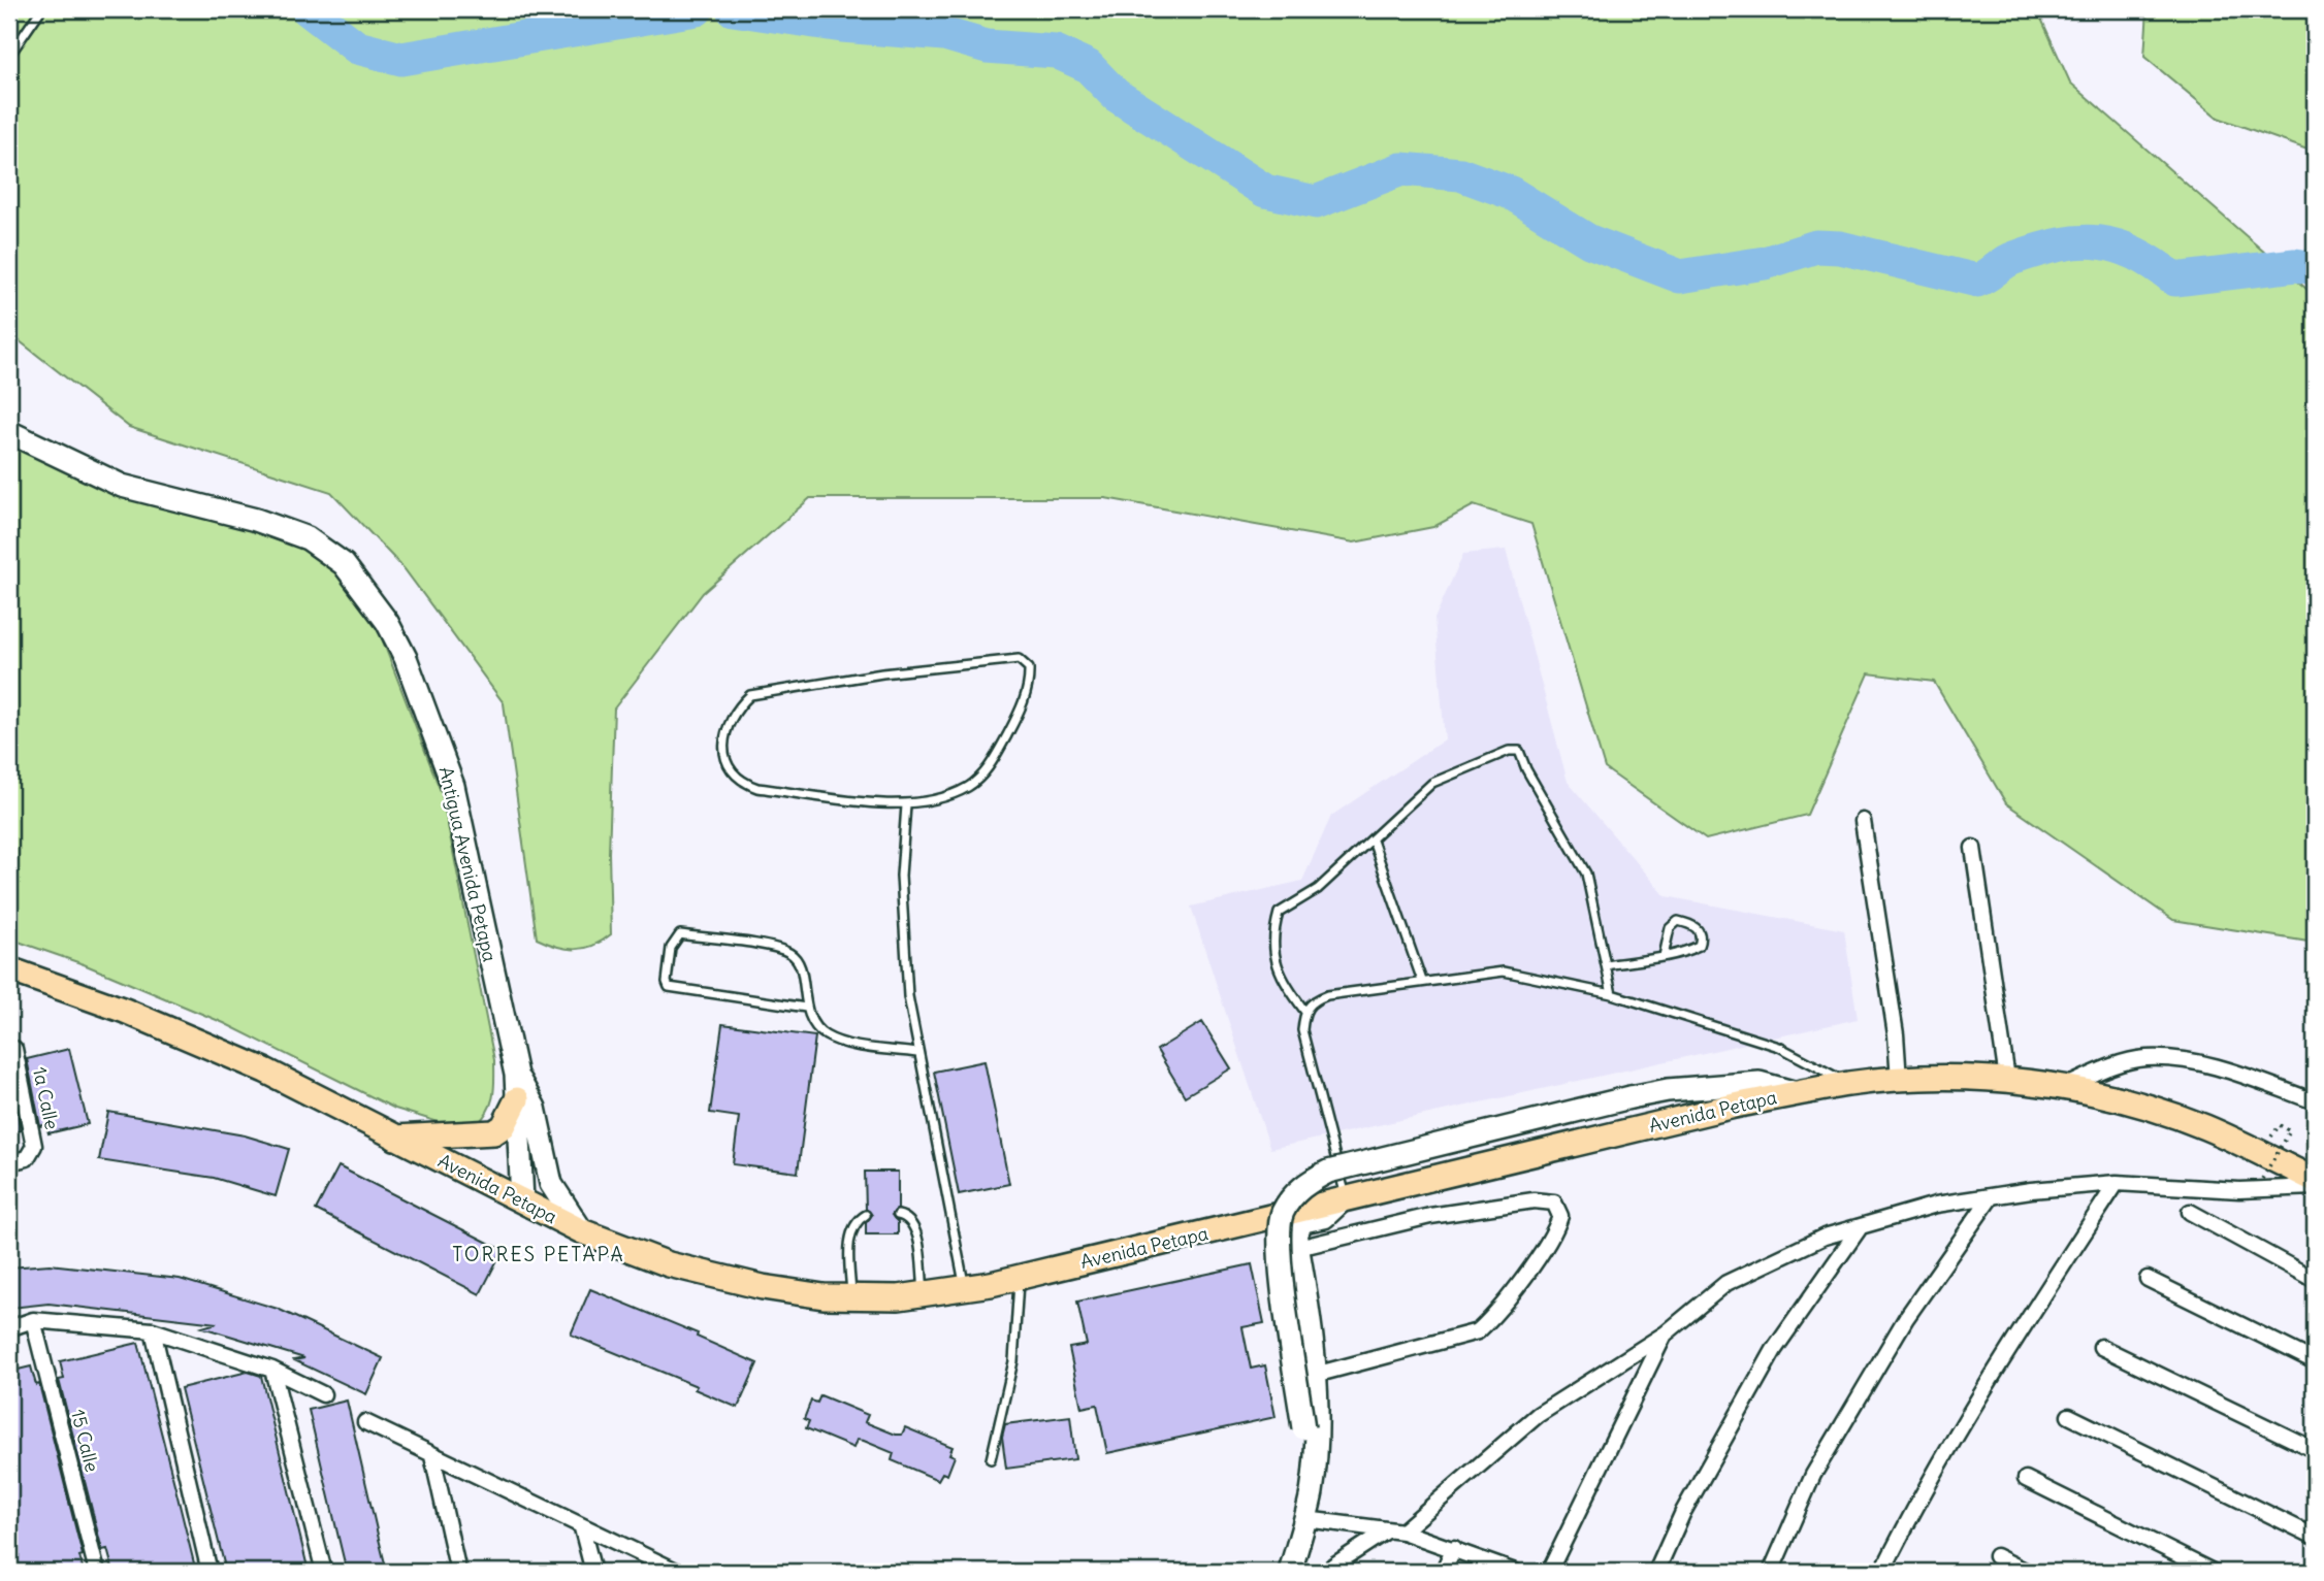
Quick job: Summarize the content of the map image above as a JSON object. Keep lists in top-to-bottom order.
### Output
{
  "streets": {
    "main road": ["Antigua Avenida Petapa", "Avenida Petapa"],
    "street": ["1a Calle", "15 Calle"]
  },
  "crossings": [
    ["Antigua Avenida Petapa", "Avenida Petapa"]
  ],
  "districts": ["TORRES PETAPA"]
}
